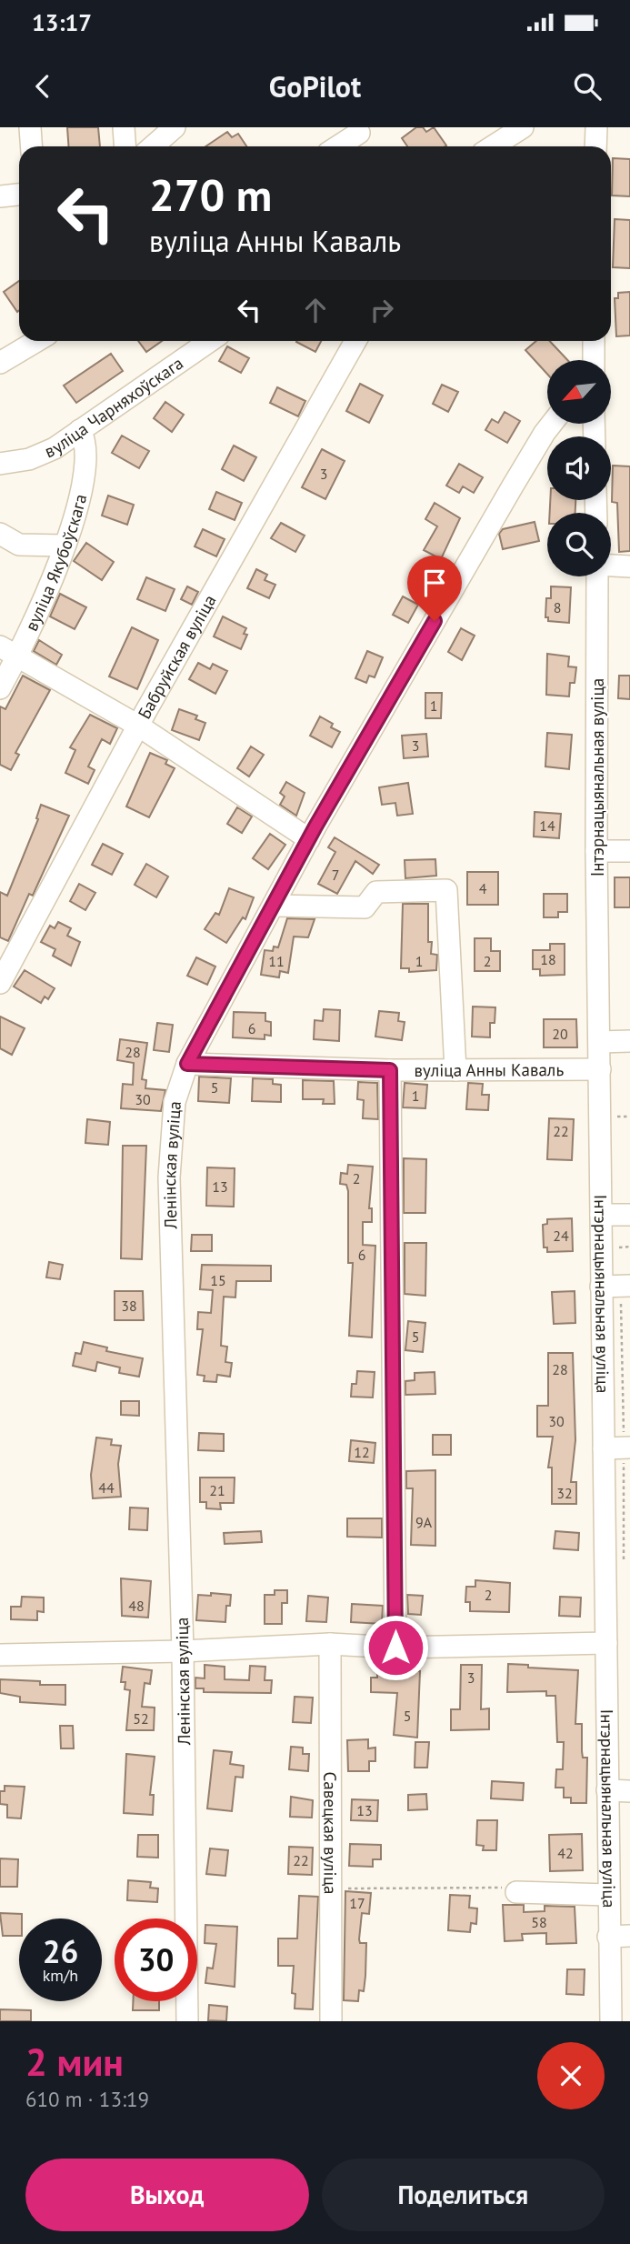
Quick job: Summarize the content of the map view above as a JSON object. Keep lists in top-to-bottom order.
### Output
{
  "streets": {
    "street": [
      "вуліца Чарняхоўскага",
      "вуліца Якубоўскага",
      "Бабруйская вуліца",
      "Інтэрнацыянальная вуліца",
      "вуліца Анны Каваль",
      "Ленінская вуліца",
      "Савецкая вуліца"
    ]
  },
  "crossings": [
    ["вуліца Чарняхоўскага", "вуліца Якубоўскага"],
    ["Інтэрнацыянальная вуліца", "вуліца Анны Каваль"],
    ["вуліца Анны Каваль", "Ленінская вуліца"]
  ],
  "house_numbers": [
    "3",
    "8",
    "1",
    "3",
    "14",
    "7",
    "4",
    "18",
    "11",
    "1",
    "2",
    "6",
    "20",
    "28",
    "5",
    "1",
    "30",
    "22",
    "2",
    "13",
    "24",
    "6",
    "15",
    "38",
    "5",
    "28",
    "30",
    "12",
    "44",
    "21",
    "32",
    "9А",
    "2",
    "48",
    "3",
    "5",
    "52",
    "13",
    "42",
    "22",
    "17",
    "58"
  ],
  "north": "bottom left",
  "page": {
    "status": "13:17",
    "header": "GoPilot",
    "turn": ["270 m", "вуліца Анны Каваль"],
    "speed": "26 km/h",
    "limit": "30",
    "heading": ["2 мин", "610 m · 13:19"],
    "buttons": ["Выход", "Поделиться"]
  }
}
